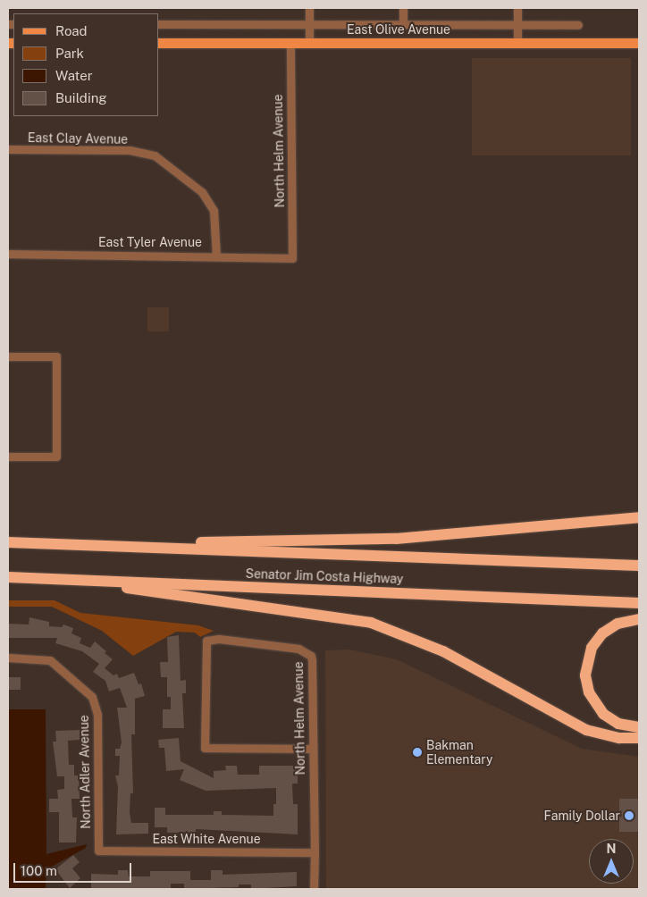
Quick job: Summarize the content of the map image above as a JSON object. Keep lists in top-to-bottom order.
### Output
{
  "streets": {
    "highway": ["Senator Jim Costa Highway"],
    "main road": ["East Olive Avenue"],
    "street": [
      "East Clay Avenue",
      "North Helm Avenue",
      "East Tyler Avenue",
      "North Adler Avenue",
      "East White Avenue"
    ]
  },
  "crossings": [
    ["East Olive Avenue", "North Helm Avenue"],
    ["East Clay Avenue", "East Tyler Avenue"],
    ["North Helm Avenue", "East Tyler Avenue"],
    ["North Helm Avenue", "East White Avenue"],
    ["North Adler Avenue", "East White Avenue"]
  ],
  "places": ["Bakman Elementary", "Family Dollar"],
  "legend": [
    "Road",
    "Park",
    "Water",
    "Building"
  ],
  "scale_bar": "100 m",
  "north": "top"
}
